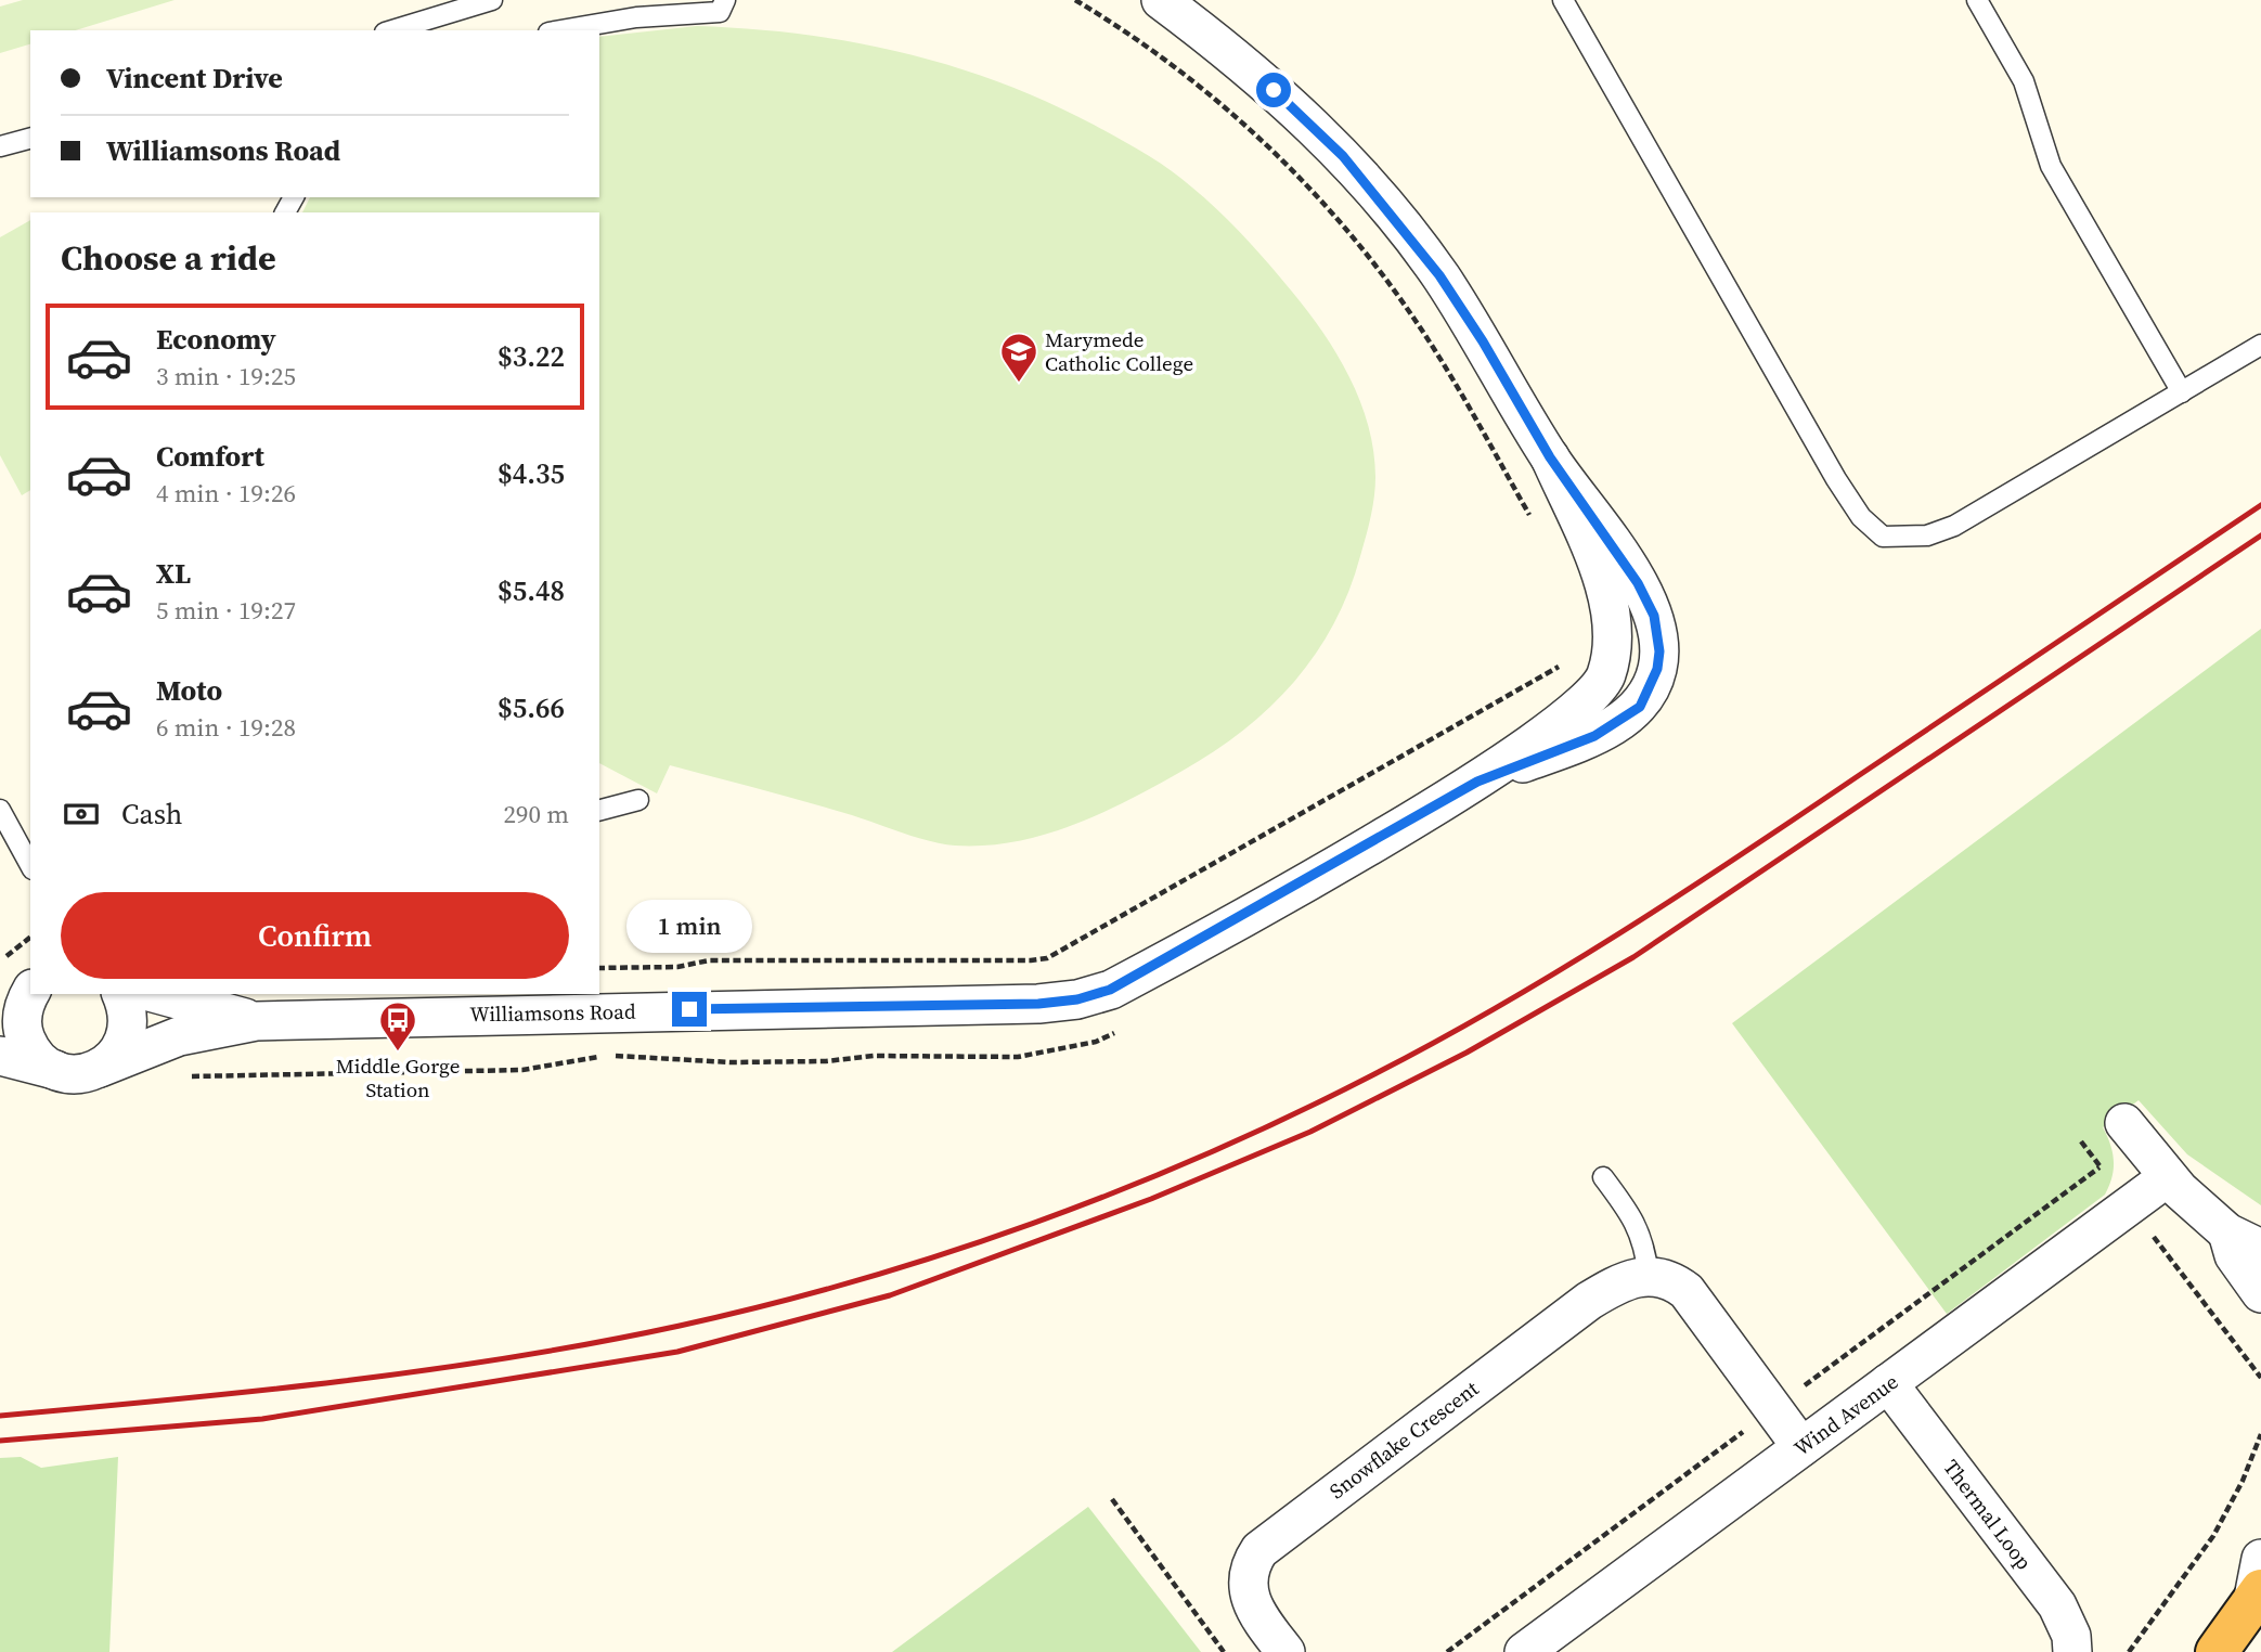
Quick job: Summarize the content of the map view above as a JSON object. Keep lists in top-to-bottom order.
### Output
{
  "streets": {
    "street": [
      "Williamsons Road",
      "Wind Avenue",
      "Snowflake Crescent",
      "Thermal Loop"
    ]
  },
  "crossings": [
    ["Wind Avenue", "Thermal Loop"]
  ],
  "places": {
    "school or university": ["Marymede Catholic College"],
    "bus stop": ["Middle Gorge Station"]
  },
  "page": {
    "banner": ["Vincent Drive", "Williamsons Road"],
    "heading": "Choose a ride",
    "list": [
      {
        "name": "Economy",
        "note": "3 min · 19:25",
        "value": "$3.22"
      },
      {
        "name": "Comfort",
        "note": "4 min · 19:26",
        "value": "$4.35"
      },
      {
        "name": "XL",
        "note": "5 min · 19:27",
        "value": "$5.48"
      },
      {
        "name": "Moto",
        "note": "6 min · 19:28",
        "value": "$5.66"
      }
    ],
    "pay": ["Cash", "290 m"],
    "buttons": "Confirm",
    "bubble": "1 min"
  }
}
